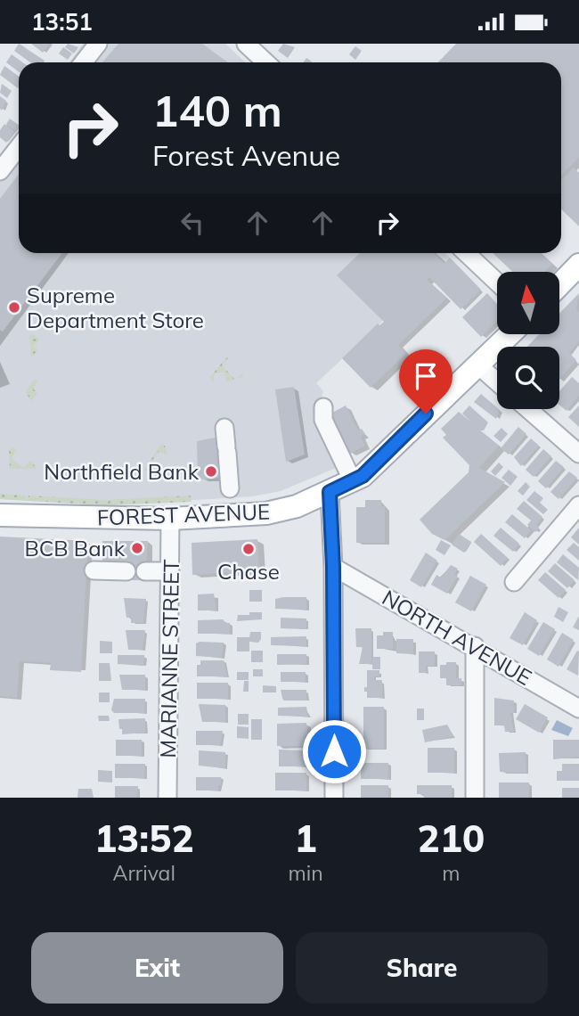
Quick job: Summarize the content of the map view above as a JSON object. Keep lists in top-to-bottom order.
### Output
{
  "streets": {
    "main road": ["FOREST AVENUE"],
    "street": ["NORTH AVENUE", "MARIANNE STREET"]
  },
  "crossings": [
    ["FOREST AVENUE", "MARIANNE STREET"]
  ],
  "places": [
    "Supreme Department Store",
    "Northfield Bank",
    "BCB Bank",
    "Chase"
  ],
  "north": "top",
  "page": {
    "status": "13:51",
    "turn": ["140 m", "Forest Avenue"],
    "eta": [
      "13:52",
      "Arrival",
      "1",
      "min",
      "210",
      "m"
    ],
    "buttons": ["Exit", "Share"]
  }
}
